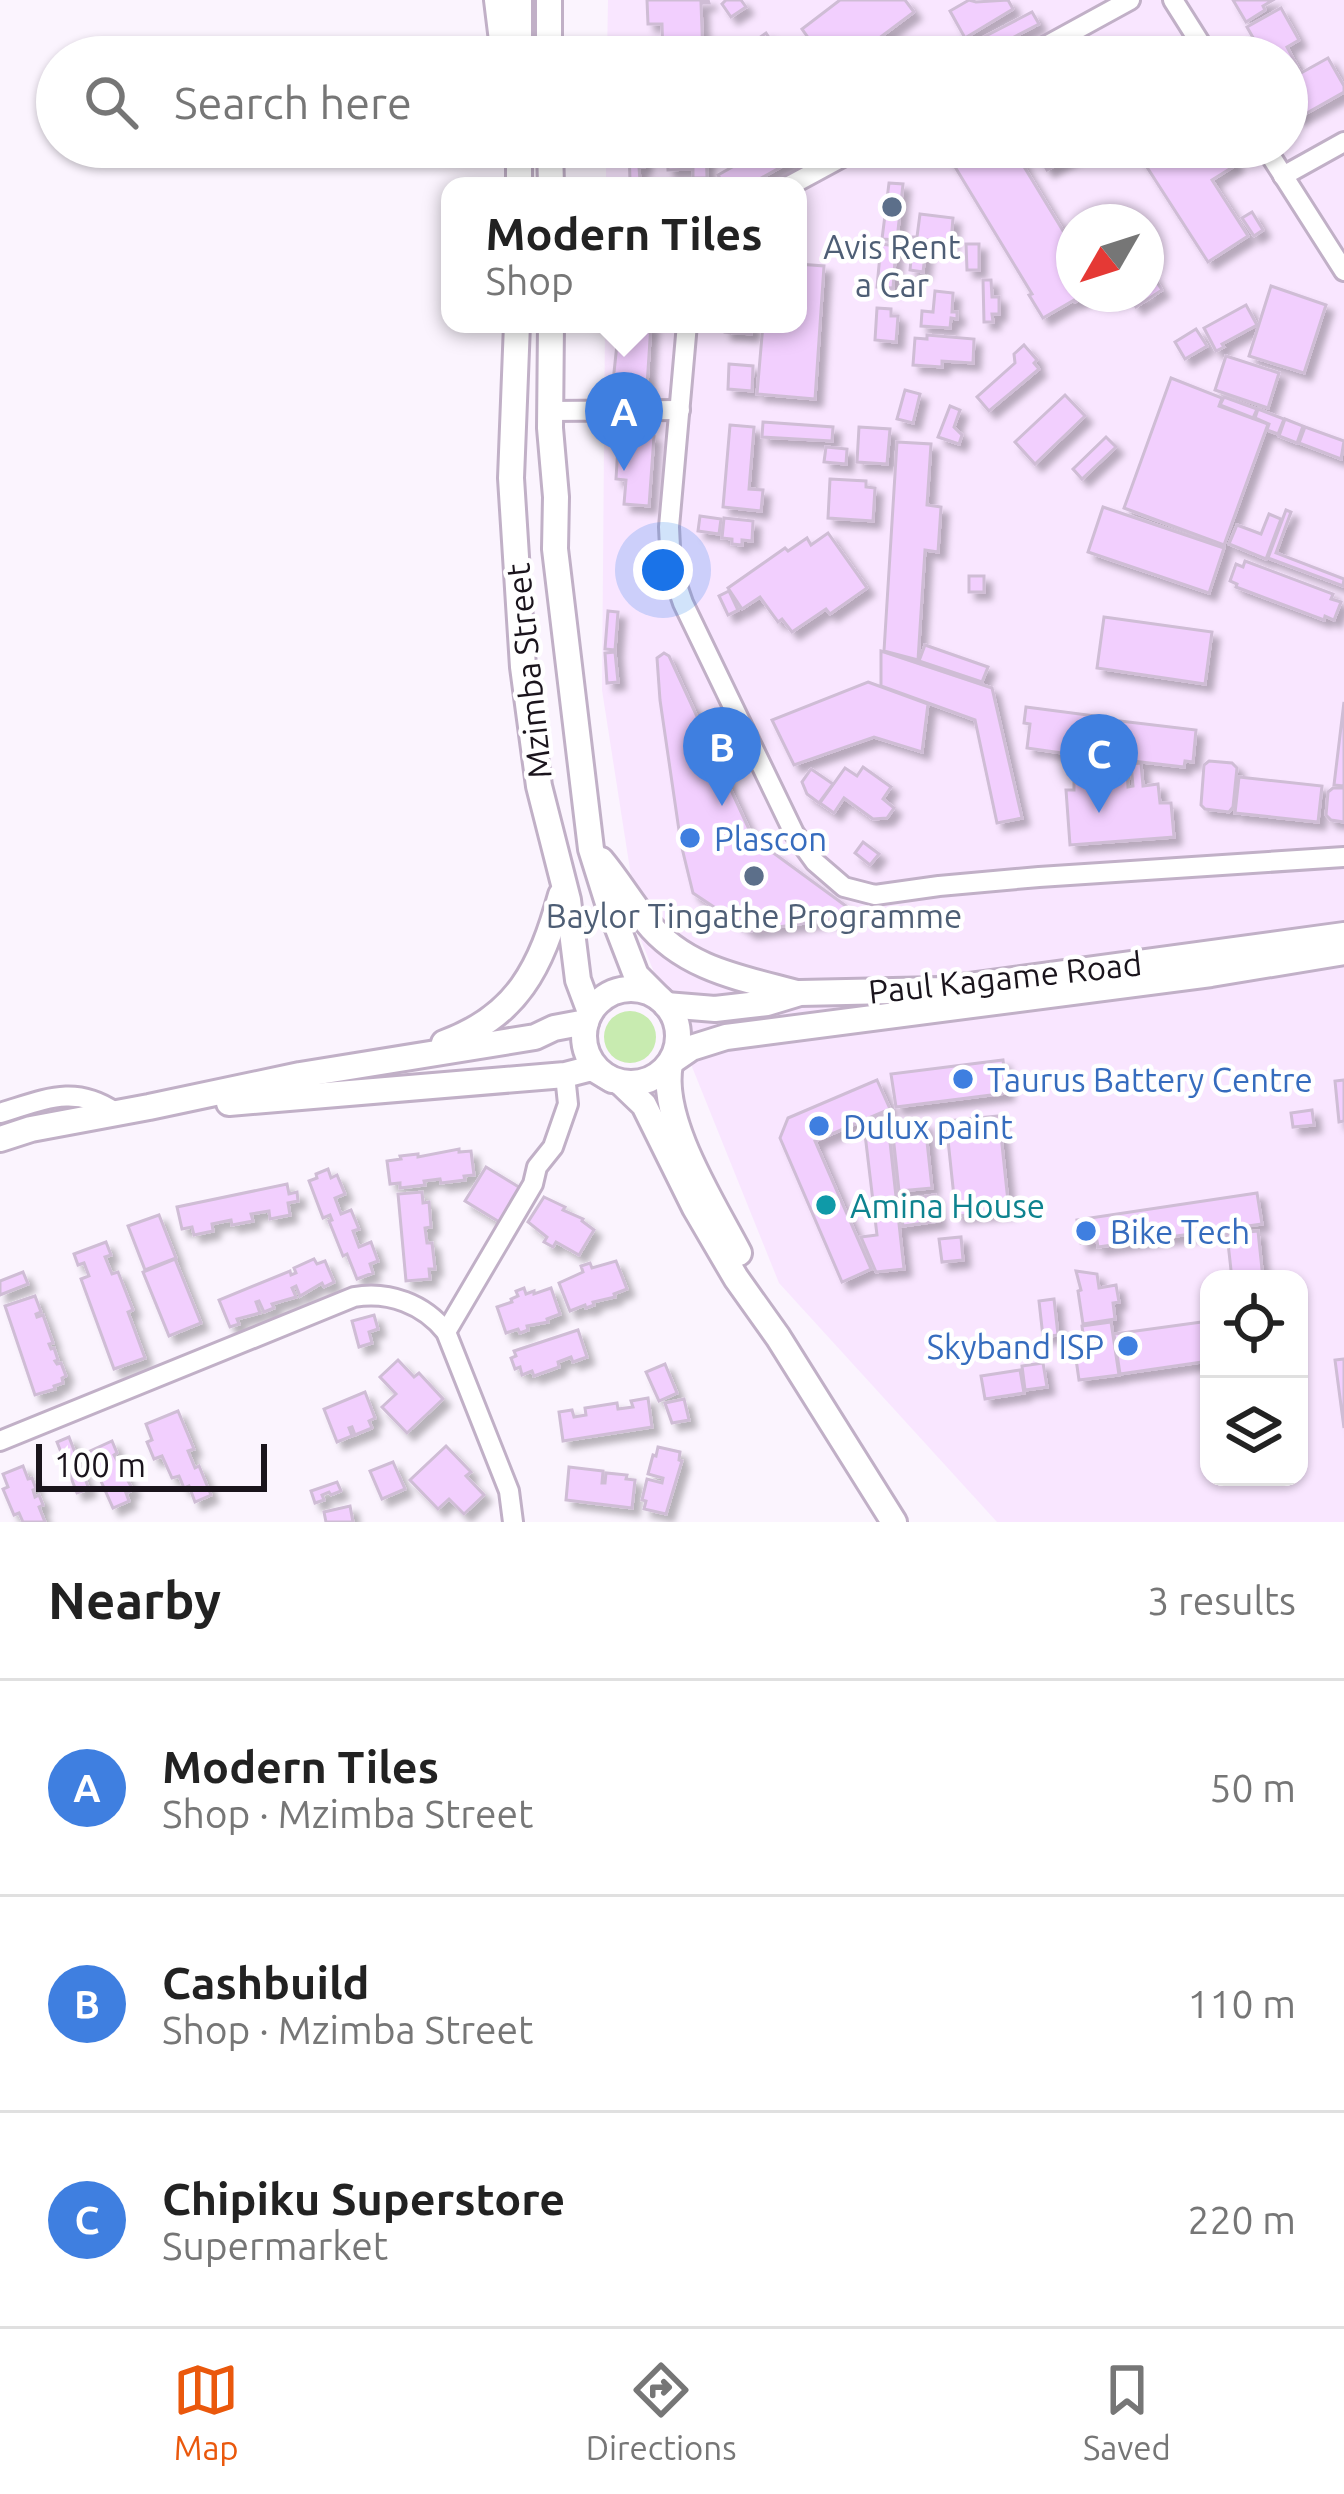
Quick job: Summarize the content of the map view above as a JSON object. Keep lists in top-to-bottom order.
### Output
{
  "streets": {
    "main road": ["Mzimba Street", "Paul Kagame Road"]
  },
  "crossings": [
    ["Mzimba Street", "Paul Kagame Road"]
  ],
  "places": [
    "Avis Rent a Car",
    "Plascon",
    "Baylor Tingathe Programme",
    "Taurus Battery Centre",
    "Dulux paint",
    "Amina House",
    "Bike Tech",
    "Skyband ISP"
  ],
  "scale_bar": "100 m",
  "north": "bottom left",
  "page": {
    "search": "Search here",
    "popup": ["Modern Tiles", "Shop"],
    "pins": ["A", "B", "C"],
    "scale": "100 m",
    "heading": ["Nearby", "3 results"],
    "list": [
      {
        "mark": "A",
        "name": "Modern Tiles",
        "note": "Shop · Mzimba Street",
        "value": "50 m"
      },
      {
        "mark": "B",
        "name": "Cashbuild",
        "note": "Shop · Mzimba Street",
        "value": "110 m"
      },
      {
        "mark": "C",
        "name": "Chipiku Superstore",
        "note": "Supermarket",
        "value": "220 m"
      }
    ],
    "nav": ["Map", "Directions", "Saved"]
  }
}
